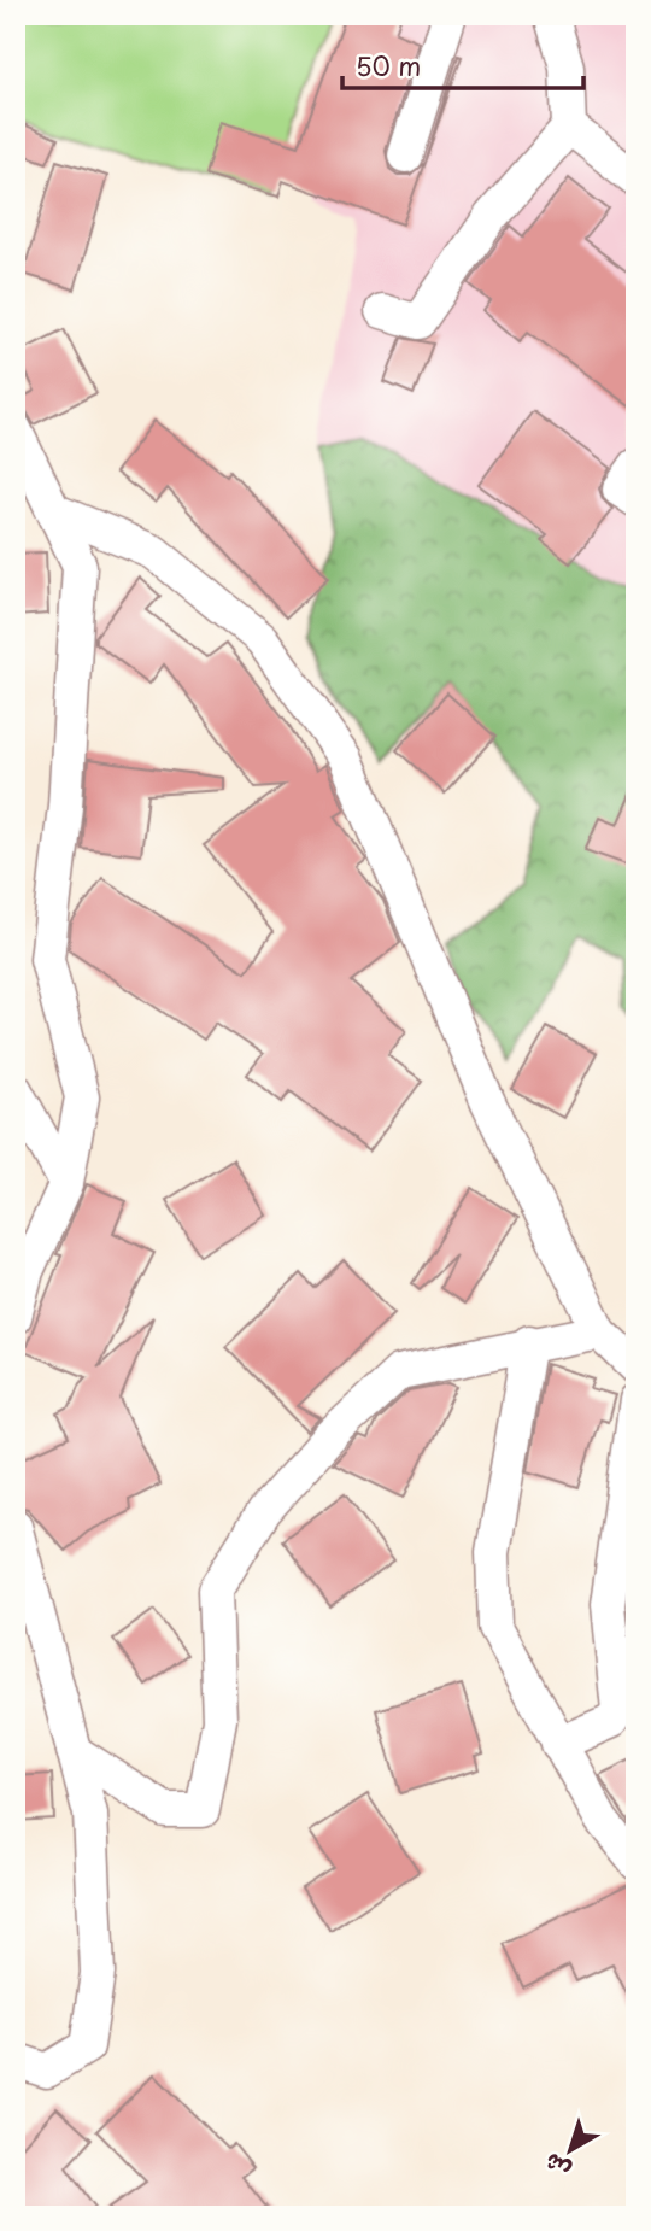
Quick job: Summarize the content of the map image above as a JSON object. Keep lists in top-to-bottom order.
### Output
{
  "scale_bar": "50 m",
  "north": "bottom left"
}
